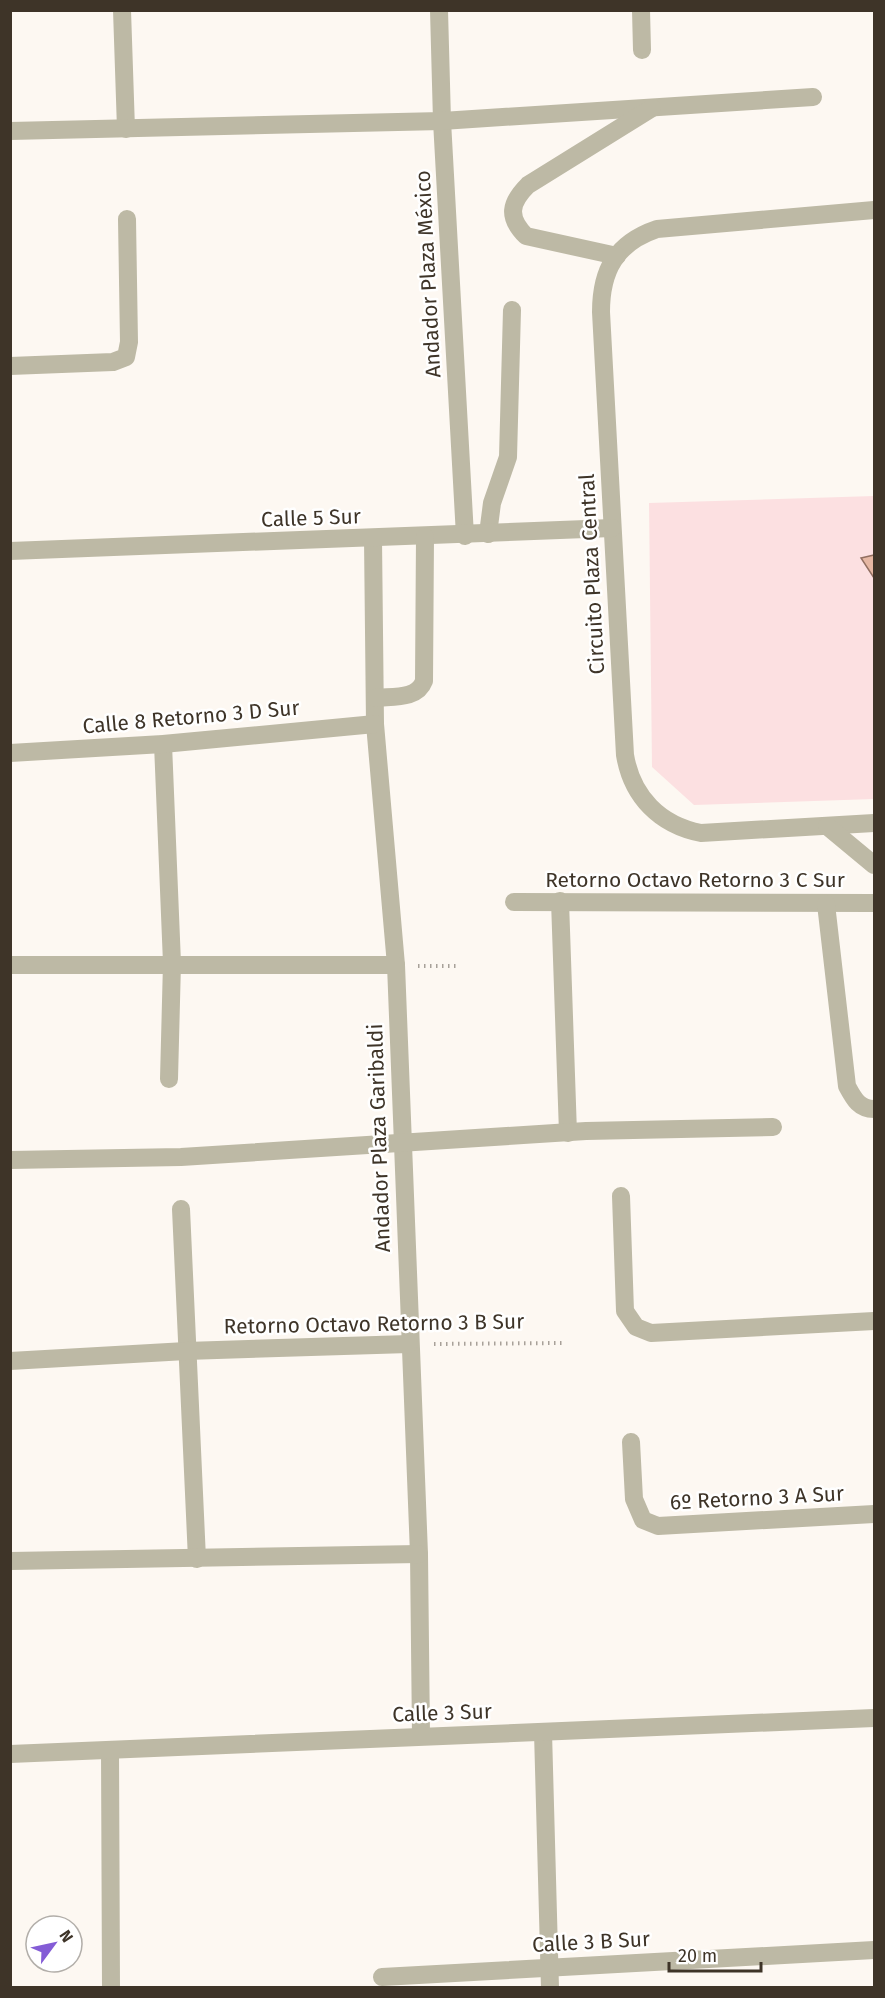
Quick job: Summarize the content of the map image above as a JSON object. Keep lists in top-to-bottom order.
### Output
{
  "streets": {
    "street": [
      "Andador Plaza México",
      "Calle 5 Sur",
      "Circuito Plaza Central",
      "Calle 8 Retorno 3 D Sur",
      "Retorno Octavo Retorno 3 C Sur",
      "Andador Plaza Garibaldi",
      "Retorno Octavo Retorno 3 B Sur",
      "6º Retorno 3 A Sur",
      "Calle 3 Sur",
      "Calle 3 B Sur"
    ]
  },
  "crossings": [
    ["Andador Plaza México", "Calle 5 Sur"],
    ["Calle 5 Sur", "Circuito Plaza Central"],
    ["Calle 5 Sur", "Andador Plaza Garibaldi"],
    ["Calle 8 Retorno 3 D Sur", "Andador Plaza Garibaldi"],
    ["Andador Plaza Garibaldi", "Retorno Octavo Retorno 3 B Sur"],
    ["Andador Plaza Garibaldi", "Calle 3 Sur"]
  ],
  "scale_bar": "20 m",
  "north": "top right"
}
